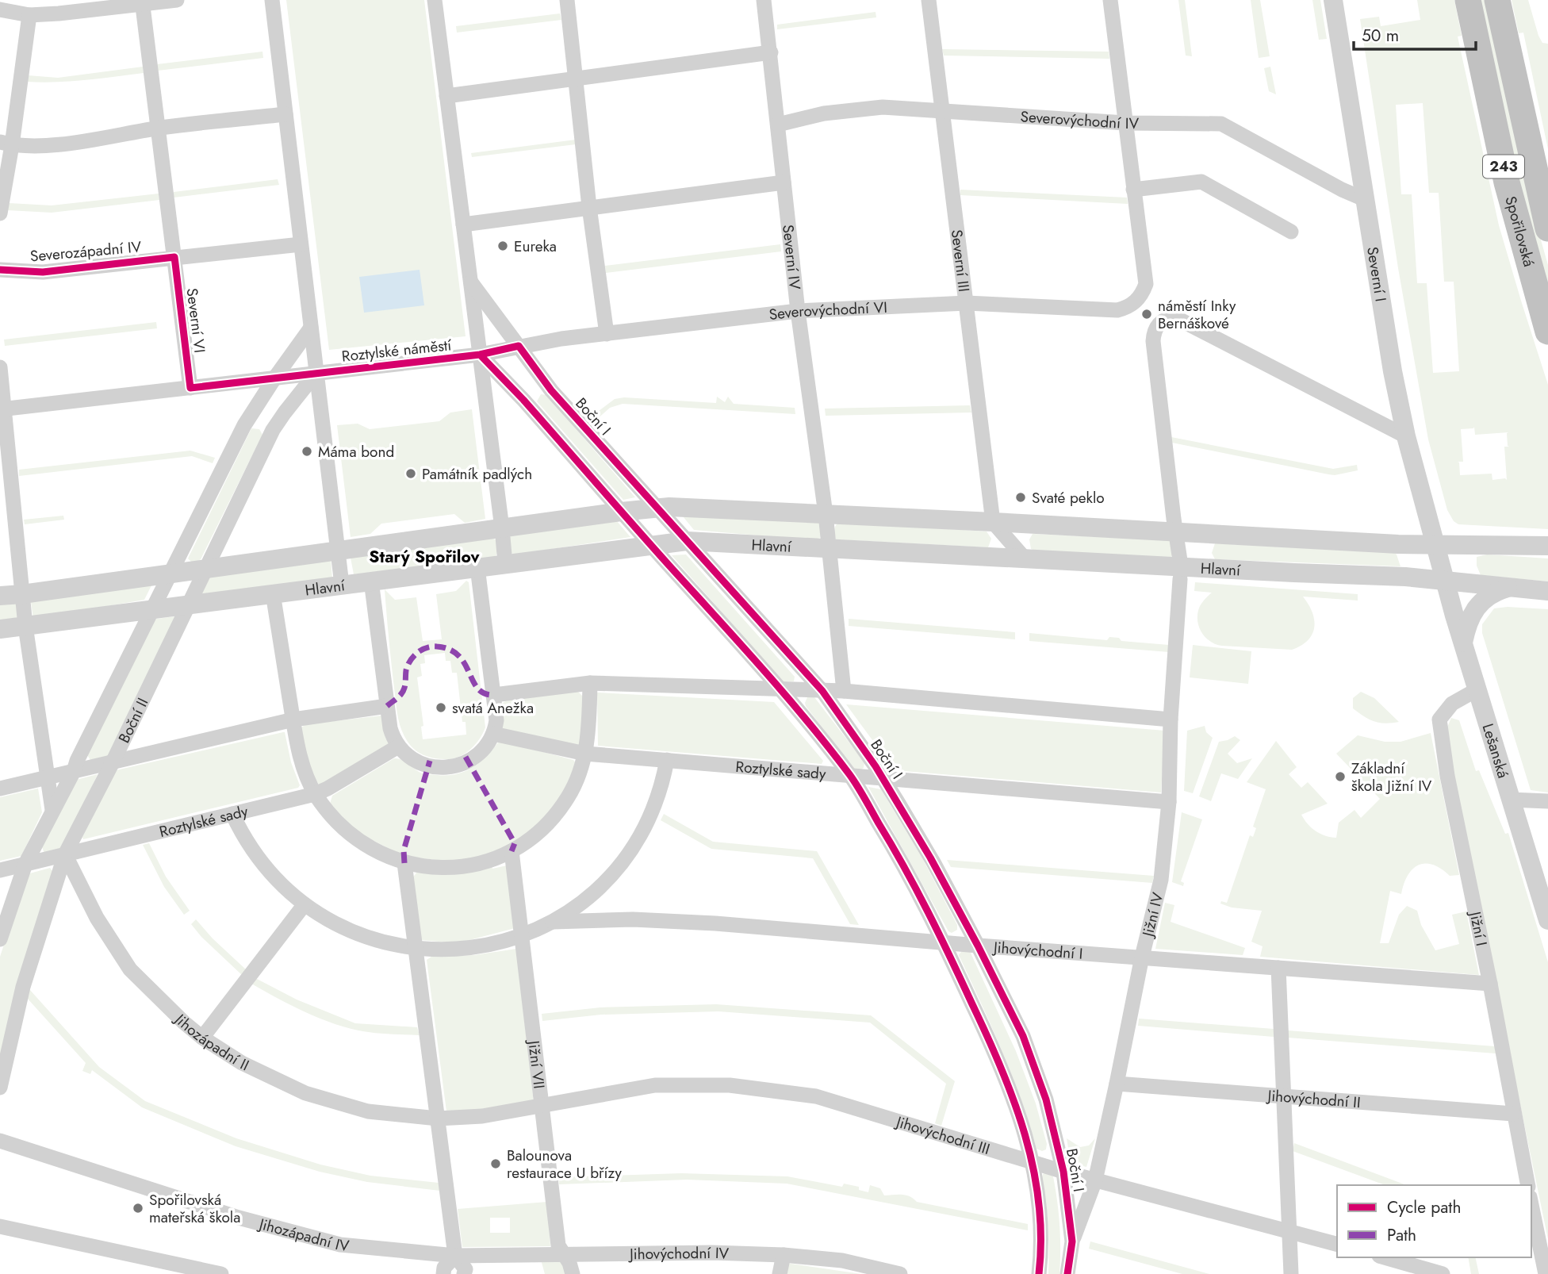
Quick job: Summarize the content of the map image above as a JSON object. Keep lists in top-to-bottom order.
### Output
{
  "streets": {
    "highway": ["243", "Spořilovská"],
    "street": [
      "Severovýchodní IV",
      "Severozápadní IV",
      "Severní IV",
      "Severní III",
      "Severní I",
      "Severovýchodní VI",
      "Severní VI",
      "Roztylské náměstí",
      "Boční I",
      "Hlavní",
      "Boční II",
      "Lešanská",
      "Roztylské sady",
      "Jižní IV",
      "Jižní I",
      "Jihovýchodní I",
      "Jihozápadní II",
      "Jižní VII",
      "Jihovýchodní II",
      "Jihovýchodní III",
      "Jihozápadní IV",
      "Jihovýchodní IV"
    ]
  },
  "crossings": [
    ["Severovýchodní IV", "Severní IV"],
    ["Severovýchodní IV", "Severní III"],
    ["Severovýchodní IV", "Severní I"],
    ["Severozápadní IV", "Severní VI"],
    ["Severní IV", "Severovýchodní VI"],
    ["Severní IV", "Hlavní"],
    ["Severní III", "Severovýchodní VI"],
    ["Severní I", "Hlavní"],
    ["Severní I", "Lešanská"],
    ["Severní I", "Jižní IV"],
    ["Severovýchodní VI", "Roztylské náměstí"],
    ["Severovýchodní VI", "Boční I"],
    ["Severní VI", "Roztylské náměstí"],
    ["Roztylské náměstí", "Boční I"],
    ["Roztylské náměstí", "Boční II"],
    ["Boční I", "Hlavní"],
    ["Boční I", "Roztylské sady"],
    ["Boční I", "Jižní IV"],
    ["Boční I", "Jihovýchodní I"],
    ["Boční I", "Jihovýchodní III"],
    ["Hlavní", "Boční II"],
    ["Hlavní", "Lešanská"],
    ["Hlavní", "Jižní IV"],
    ["Boční II", "Roztylské sady"],
    ["Boční II", "Jihozápadní II"],
    ["Lešanská", "Jižní I"],
    ["Roztylské sady", "Jižní IV"],
    ["Roztylské sady", "Jihozápadní II"],
    ["Jižní IV", "Jihovýchodní I"],
    ["Jižní IV", "Jihovýchodní II"],
    ["Jižní IV", "Jihovýchodní III"],
    ["Jižní I", "Jihovýchodní I"],
    ["Jižní I", "Jihovýchodní II"],
    ["Jihozápadní II", "Jižní VII"],
    ["Jihozápadní II", "Jihovýchodní III"],
    ["Jižní VII", "Jihovýchodní III"],
    ["Jižní VII", "Jihovýchodní IV"],
    ["Jihozápadní IV", "Jihovýchodní IV"]
  ],
  "districts": ["Starý Spořilov"],
  "places": [
    "Eureka",
    "náměstí Inky Bernáškové",
    "Máma bond",
    "Památník padlých",
    "Svaté peklo",
    "svatá Anežka",
    "Základní škola Jižní IV",
    "Balounova restaurace U břízy",
    "Spořilovská mateřská škola"
  ],
  "legend": ["Cycle path", "Path"],
  "scale_bar": "50 m"
}
